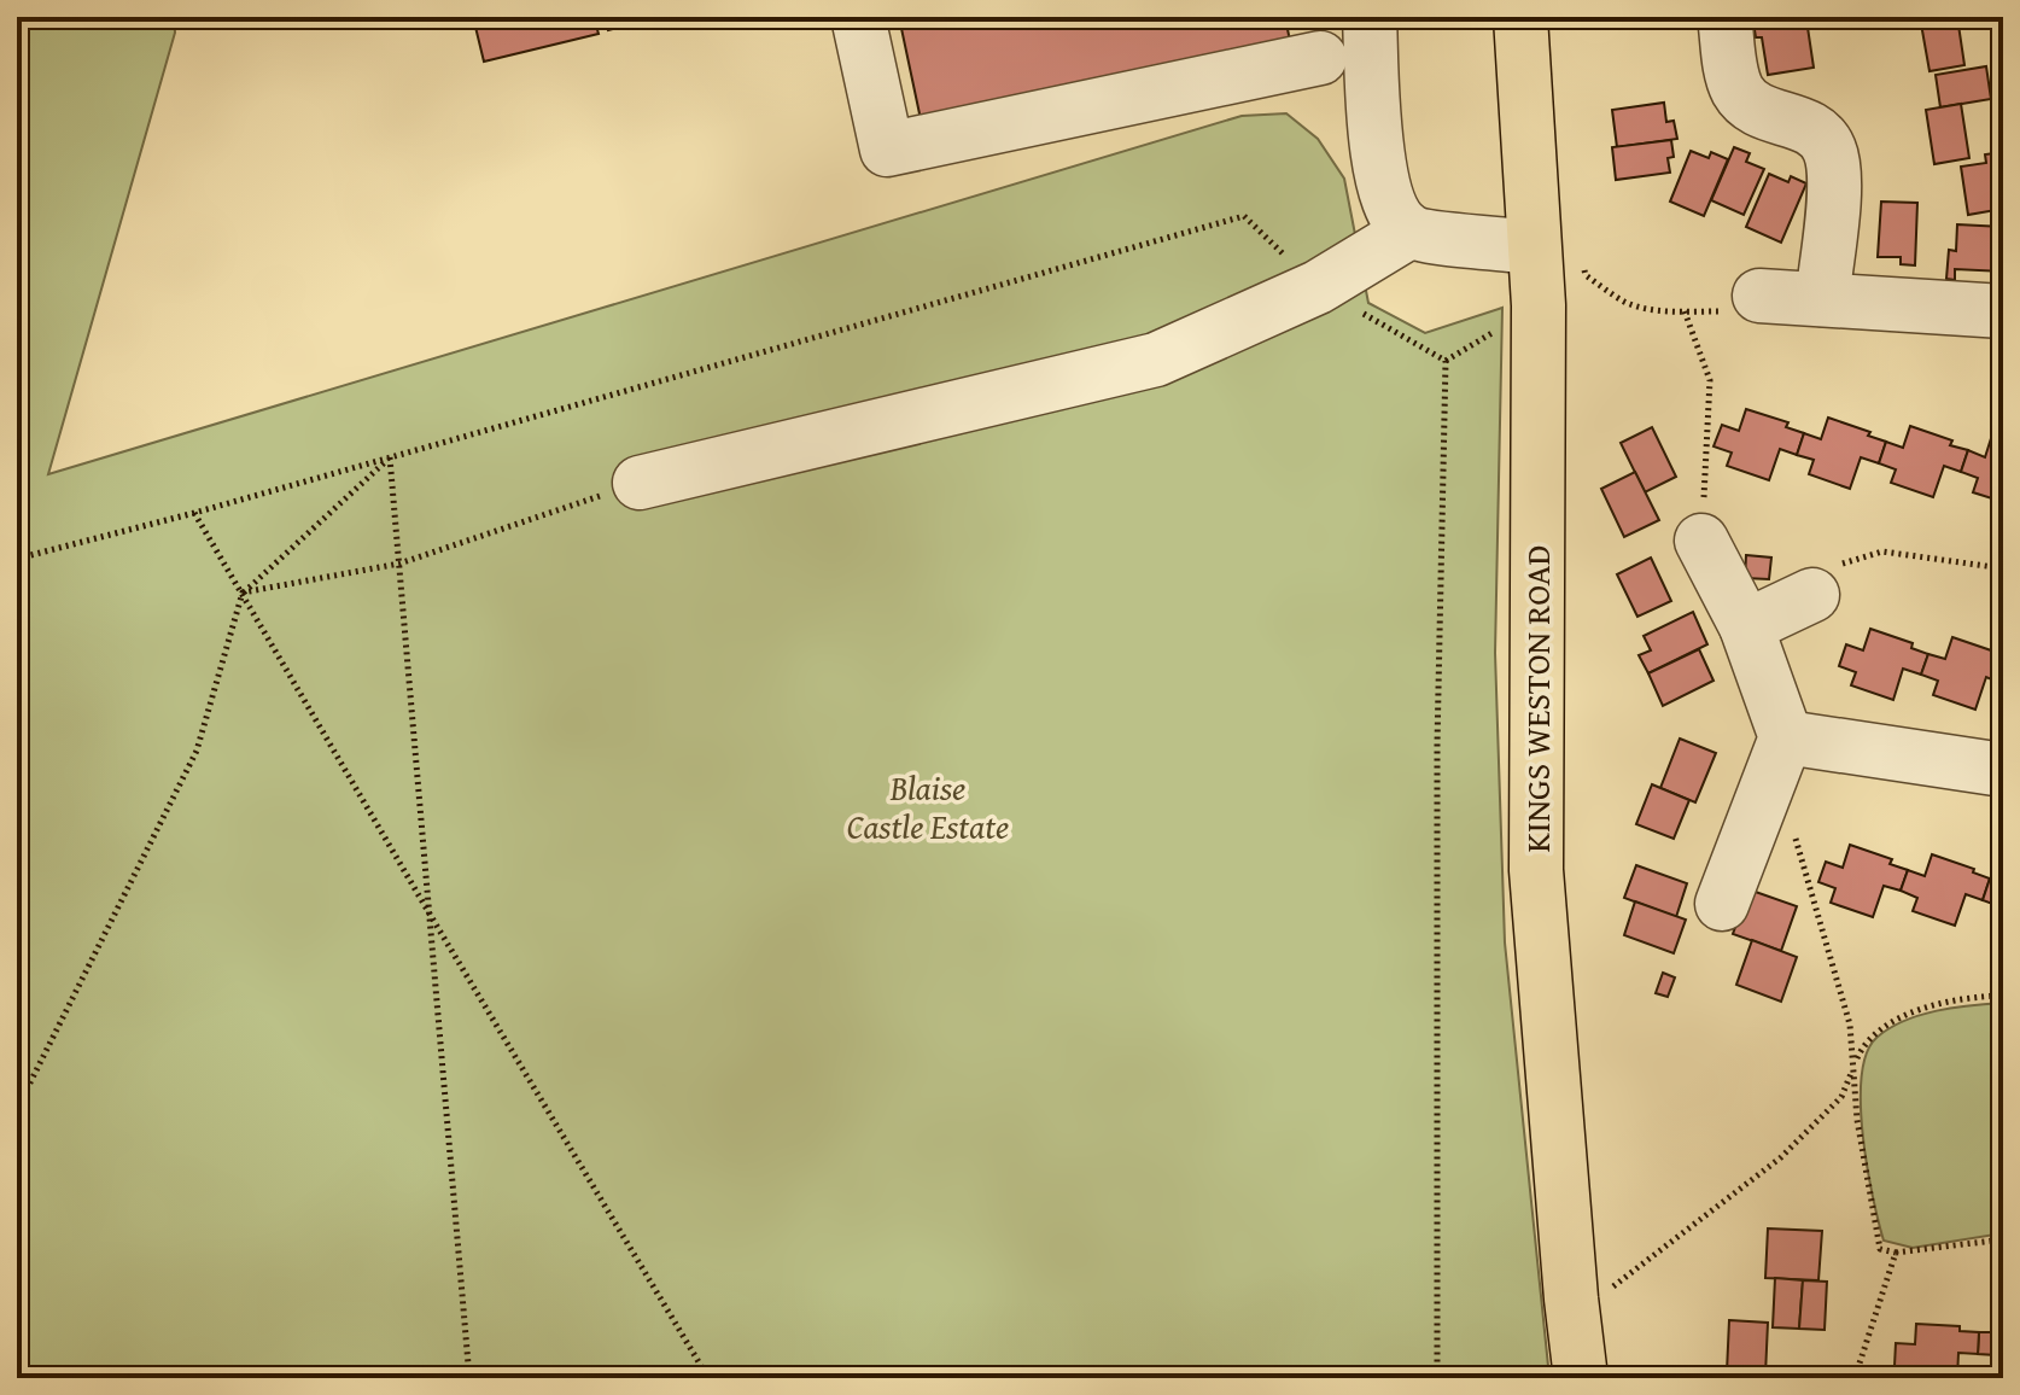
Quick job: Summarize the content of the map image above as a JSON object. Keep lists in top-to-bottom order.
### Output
{
  "streets": {
    "main road": ["KINGS WESTON ROAD"]
  },
  "parks": ["Blaise Castle Estate"]
}
